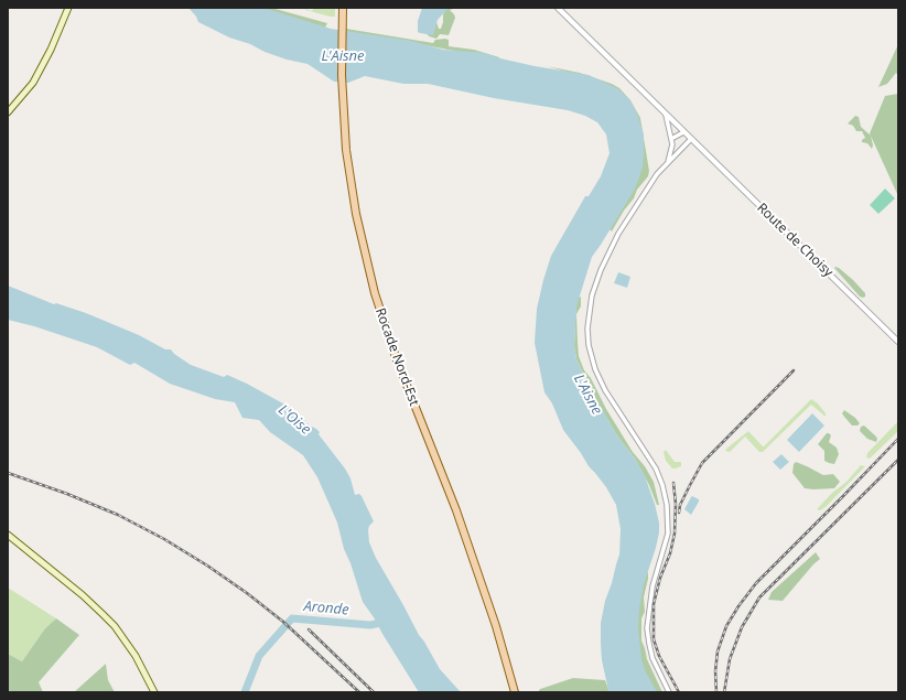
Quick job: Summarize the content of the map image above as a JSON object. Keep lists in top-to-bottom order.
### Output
{
  "streets": {
    "main road": ["Rocade Nord-Est"],
    "street": ["Route de Choisy"]
  },
  "water": ["L'Aisne", "L'Oise", "Aronde"]
}
